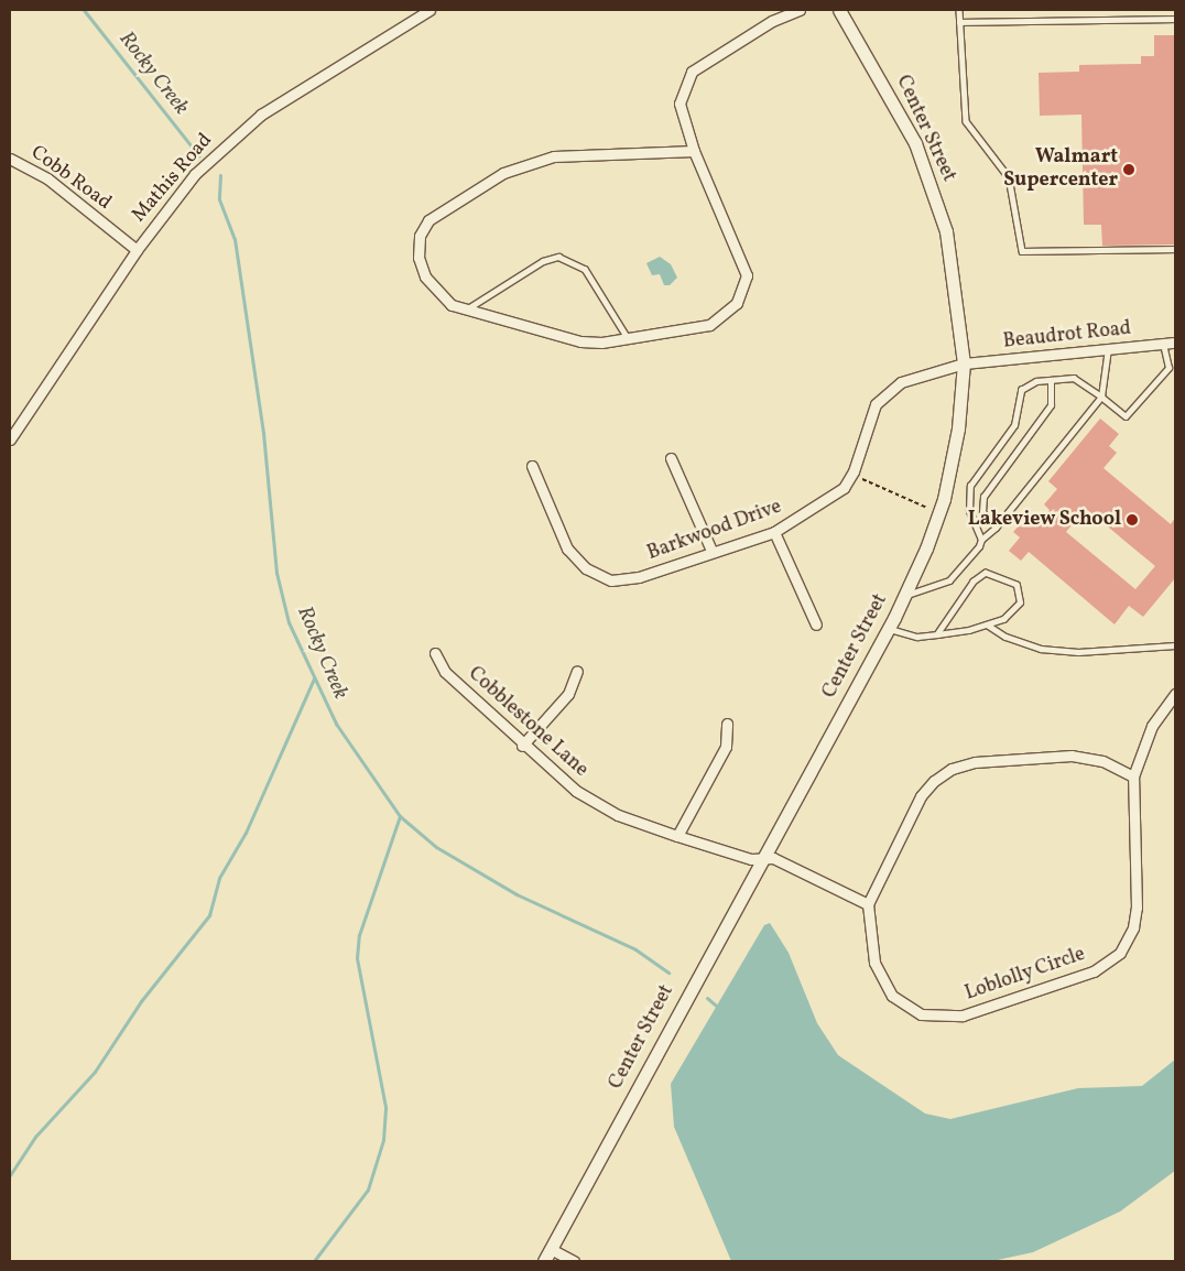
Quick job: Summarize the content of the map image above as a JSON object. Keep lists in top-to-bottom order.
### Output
{
  "streets": {
    "street": [
      "Center Street",
      "Cobb Road",
      "Mathis Road",
      "Beaudrot Road",
      "Barkwood Drive",
      "Cobblestone Lane",
      "Loblolly Circle"
    ]
  },
  "crossings": [
    ["Center Street", "Beaudrot Road"],
    ["Center Street", "Barkwood Drive"],
    ["Center Street", "Cobblestone Lane"],
    ["Cobb Road", "Mathis Road"],
    ["Beaudrot Road", "Barkwood Drive"]
  ],
  "water": ["Rocky Creek"],
  "places": ["Walmart Supercenter", "Lakeview School"]
}
